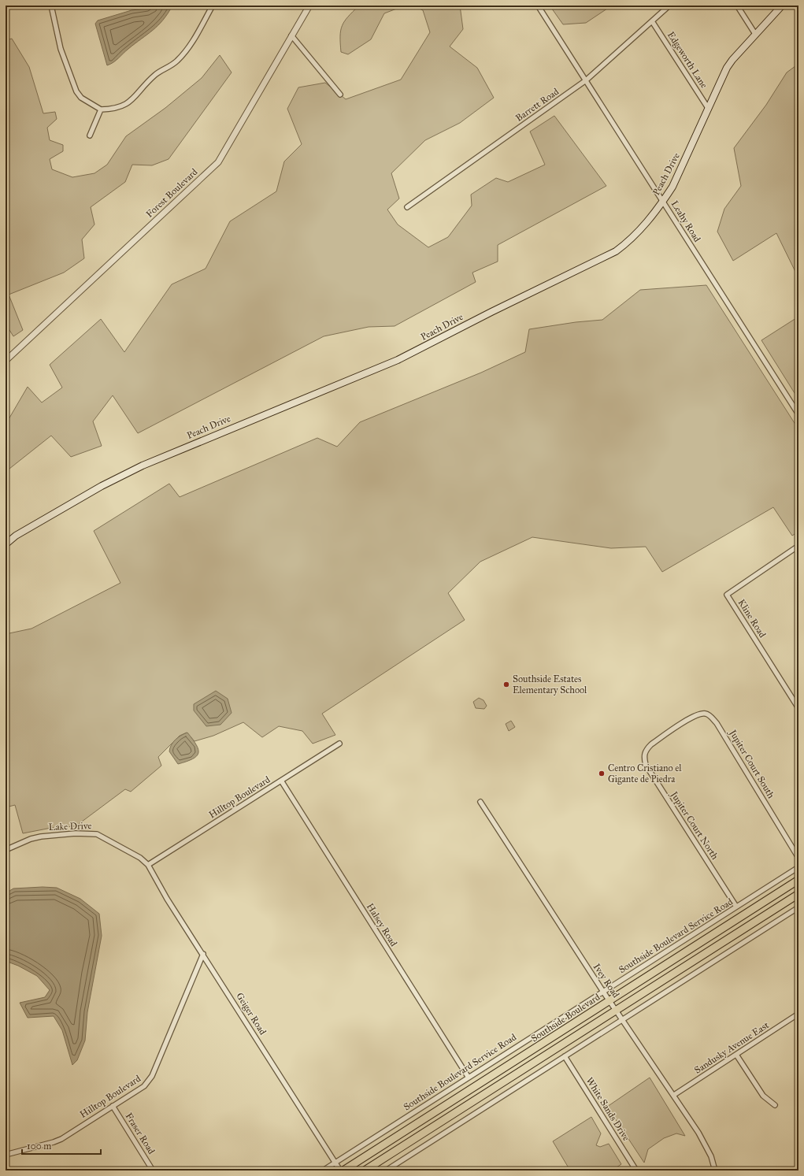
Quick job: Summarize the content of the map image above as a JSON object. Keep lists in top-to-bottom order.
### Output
{
  "streets": {
    "highway": ["Southside Boulevard"],
    "main road": ["Peach Drive"],
    "street": [
      "Edgeworth Lane",
      "Barrett Road",
      "Forest Boulevard",
      "Leahy Road",
      "Kline Road",
      "Jupiter Court South",
      "Hilltop Boulevard",
      "Jupiter Court North",
      "Lake Drive",
      "Halsey Road",
      "Southside Boulevard Service Road",
      "Ivey Road",
      "Geiger Road",
      "Sandusky Avenue East",
      "White Sands Drive",
      "Fraser Road"
    ]
  },
  "crossings": [
    ["Edgeworth Lane", "Barrett Road"],
    ["Edgeworth Lane", "Peach Drive"],
    ["Barrett Road", "Leahy Road"],
    ["Peach Drive", "Leahy Road"],
    ["Jupiter Court South", "Jupiter Court North"],
    ["Hilltop Boulevard", "Lake Drive"],
    ["Hilltop Boulevard", "Halsey Road"],
    ["Hilltop Boulevard", "Geiger Road"],
    ["Hilltop Boulevard", "Fraser Road"],
    ["Jupiter Court North", "Southside Boulevard Service Road"],
    ["Lake Drive", "Geiger Road"],
    ["Halsey Road", "Southside Boulevard Service Road"],
    ["Southside Boulevard Service Road", "Ivey Road"],
    ["Southside Boulevard Service Road", "Geiger Road"],
    ["Ivey Road", "Southside Boulevard"],
    ["Ivey Road", "Sandusky Avenue East"]
  ],
  "places": ["Southside Estates Elementary School", "Centro Cristiano el Gigante de Piedra"],
  "scale_bar": "100 m"
}
